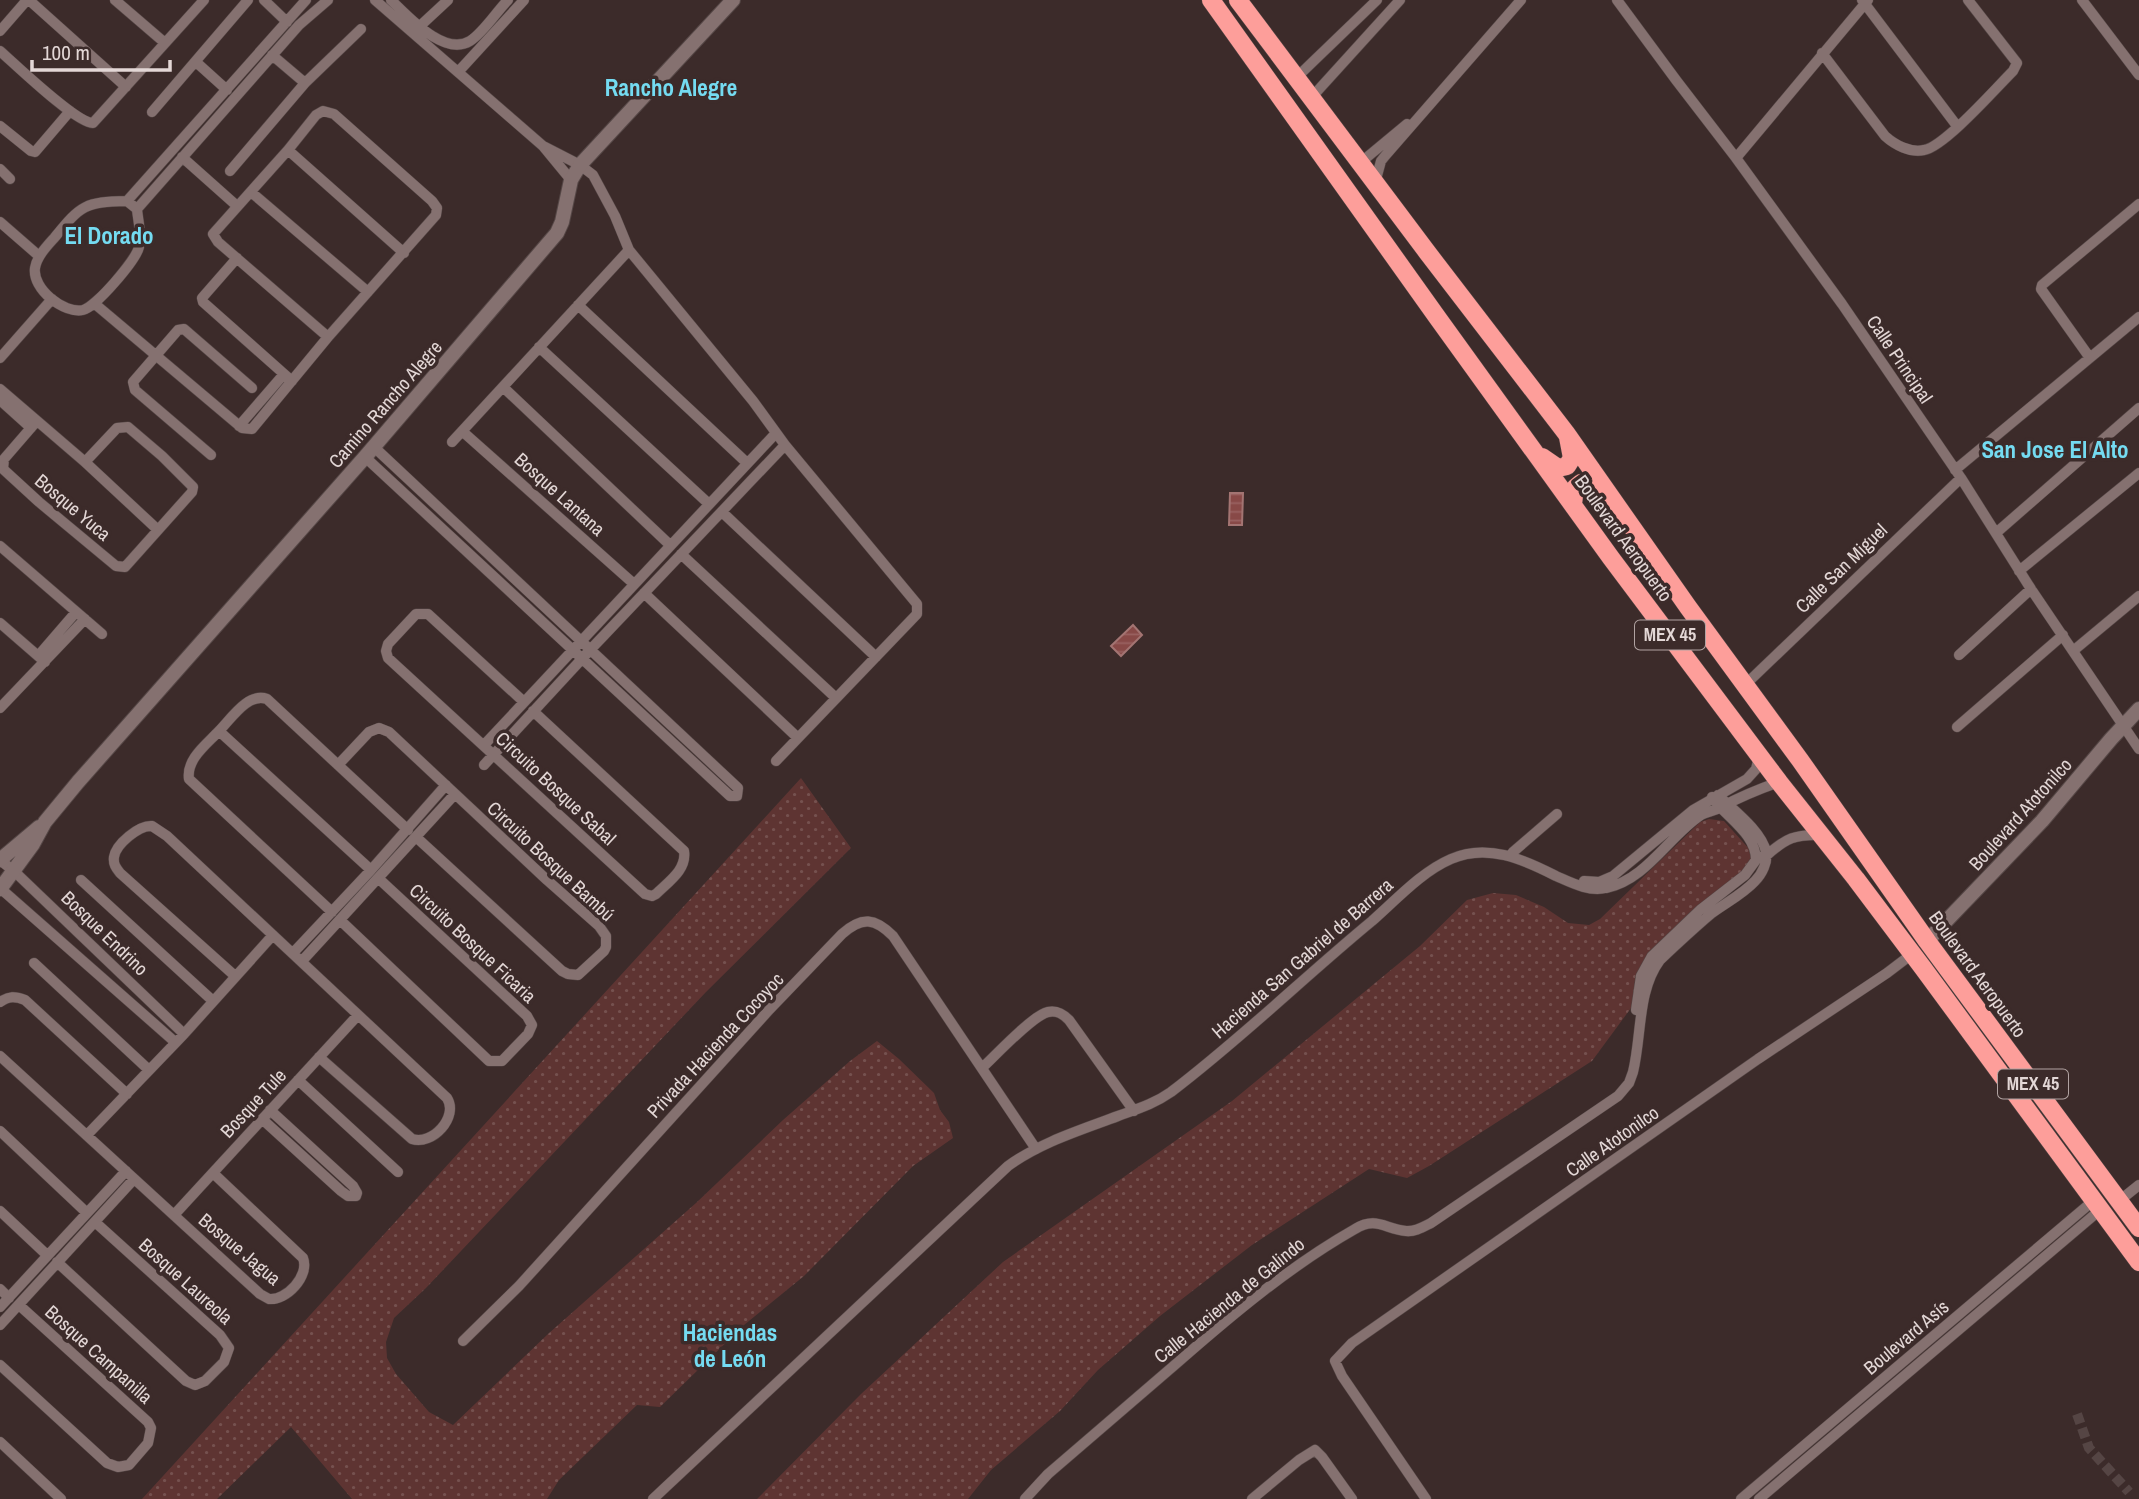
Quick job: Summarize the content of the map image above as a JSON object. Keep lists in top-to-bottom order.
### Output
{
  "streets": {
    "highway": ["Boulevard Aeropuerto", "MEX 45"],
    "street": [
      "Calle Principal",
      "Camino Rancho Alegre",
      "Bosque Lantana",
      "Bosque Yuca",
      "Calle San Miguel",
      "Circuito Bosque Sabal",
      "Boulevard Atotonilco",
      "Circuito Bosque Bambú",
      "Bosque Endrino",
      "Circuito Bosque Ficaria",
      "Hacienda San Gabriel de Barrera",
      "Privada Hacienda Cocoyoc",
      "Bosque Tule",
      "Calle Atotonilco",
      "Bosque Jagua",
      "Bosque Laureola",
      "Calle Hacienda de Galindo",
      "Boulevard Asís",
      "Bosque Campanilla"
    ]
  },
  "crossings": [
    ["Calle Principal", "Calle San Miguel"],
    ["Calle Principal", "Boulevard Atotonilco"],
    ["Boulevard Aeropuerto", "Calle San Miguel"],
    ["Boulevard Aeropuerto", "Boulevard Atotonilco"],
    ["Boulevard Aeropuerto", "Calle Atotonilco"],
    ["Boulevard Aeropuerto", "Calle Hacienda de Galindo"],
    ["Boulevard Aeropuerto", "Boulevard Asís"],
    ["Circuito Bosque Bambú", "Circuito Bosque Ficaria"],
    ["Hacienda San Gabriel de Barrera", "Privada Hacienda Cocoyoc"],
    ["Bosque Tule", "Bosque Jagua"]
  ],
  "districts": [
    "Rancho Alegre",
    "El Dorado",
    "San Jose El Alto",
    "Haciendas de León"
  ],
  "scale_bar": "100 m"
}
